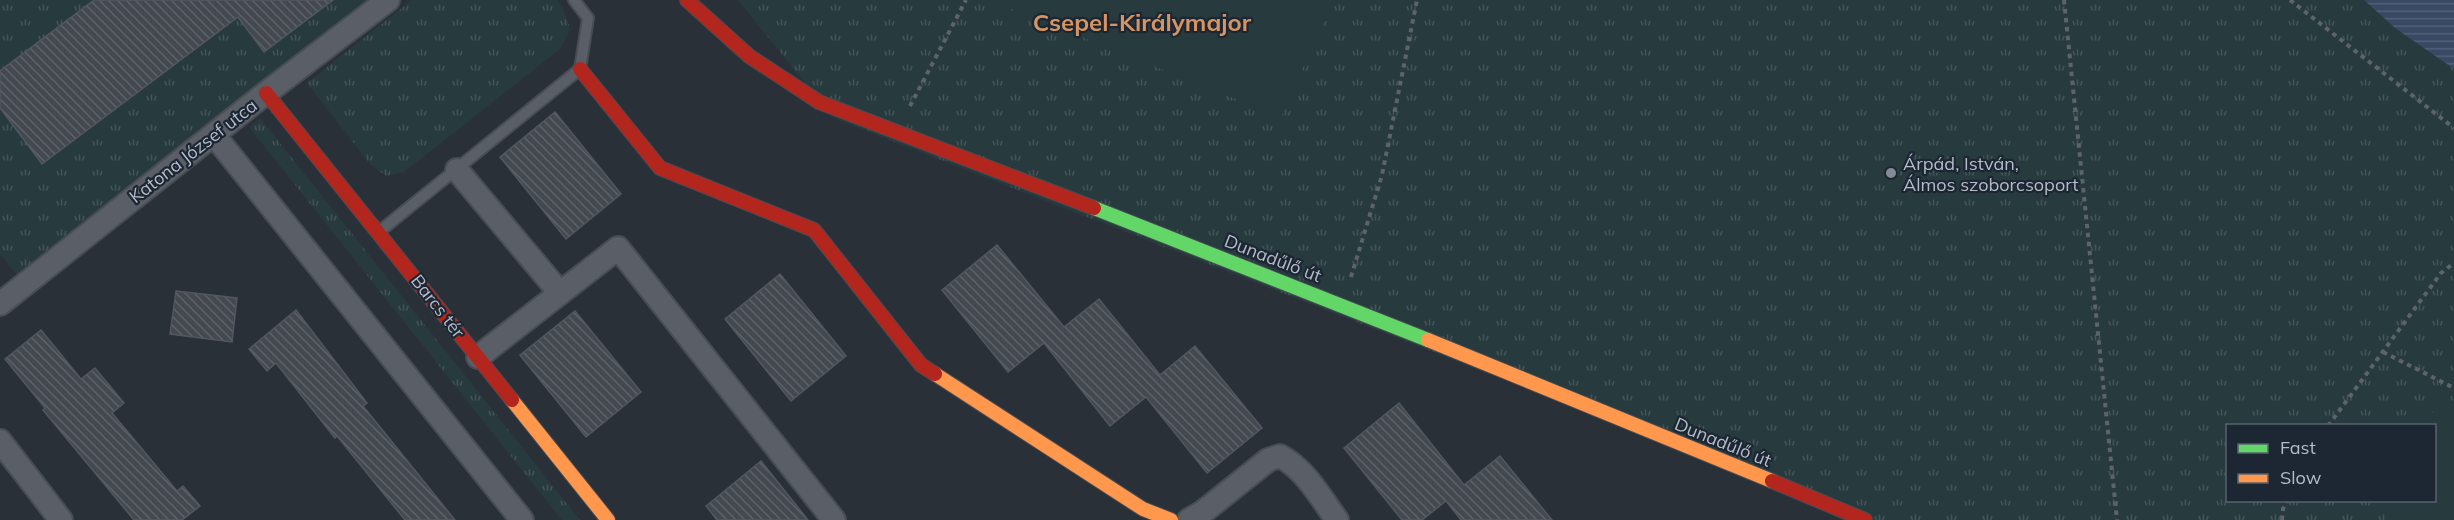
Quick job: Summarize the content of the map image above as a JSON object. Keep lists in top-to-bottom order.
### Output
{
  "streets": {
    "street": ["Katona József utca", "Dunadűlő út", "Barcs tér"]
  },
  "crossings": [
    ["Katona József utca", "Barcs tér"]
  ],
  "districts": ["Csepel-Királymajor"],
  "places": ["Árpád, István, Álmos szoborcsoport"],
  "legend": ["Fast", "Slow"]
}
